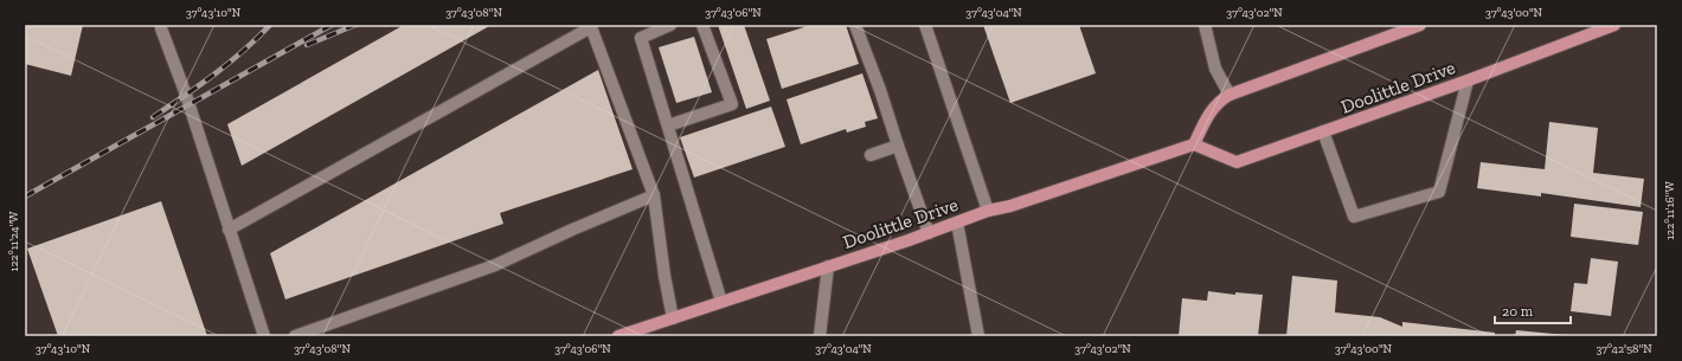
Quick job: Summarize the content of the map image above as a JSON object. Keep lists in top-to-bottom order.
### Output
{
  "streets": {
    "main road": ["Doolittle Drive"]
  },
  "scale_bar": "20 m",
  "coordinates": [
    "37°43'10\"N",
    "37°43'08\"N",
    "37°43'06\"N",
    "37°43'04\"N",
    "37°43'02\"N",
    "37°43'00\"N",
    "122°11'16\"W",
    "122°11'24\"W",
    "37°42'58\"N"
  ]
}
